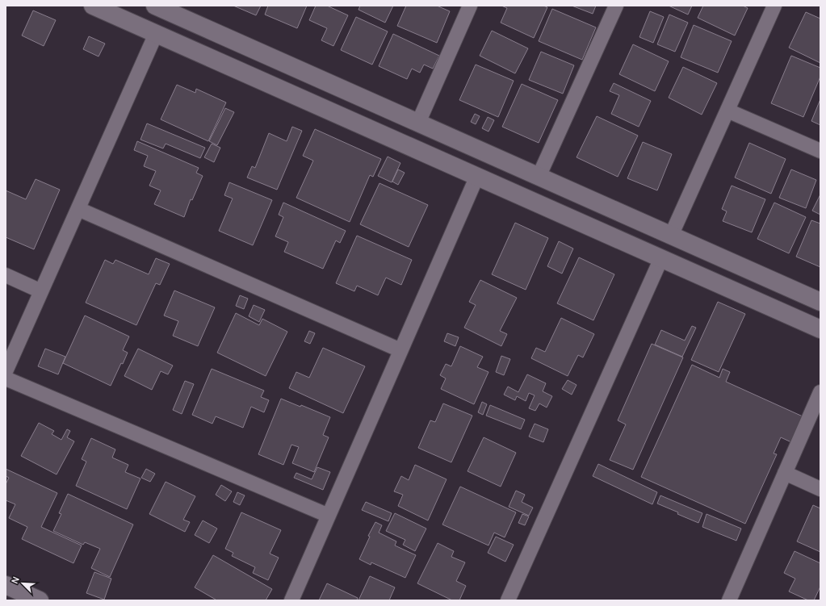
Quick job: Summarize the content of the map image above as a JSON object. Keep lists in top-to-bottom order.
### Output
{
  "north": "top left"
}
